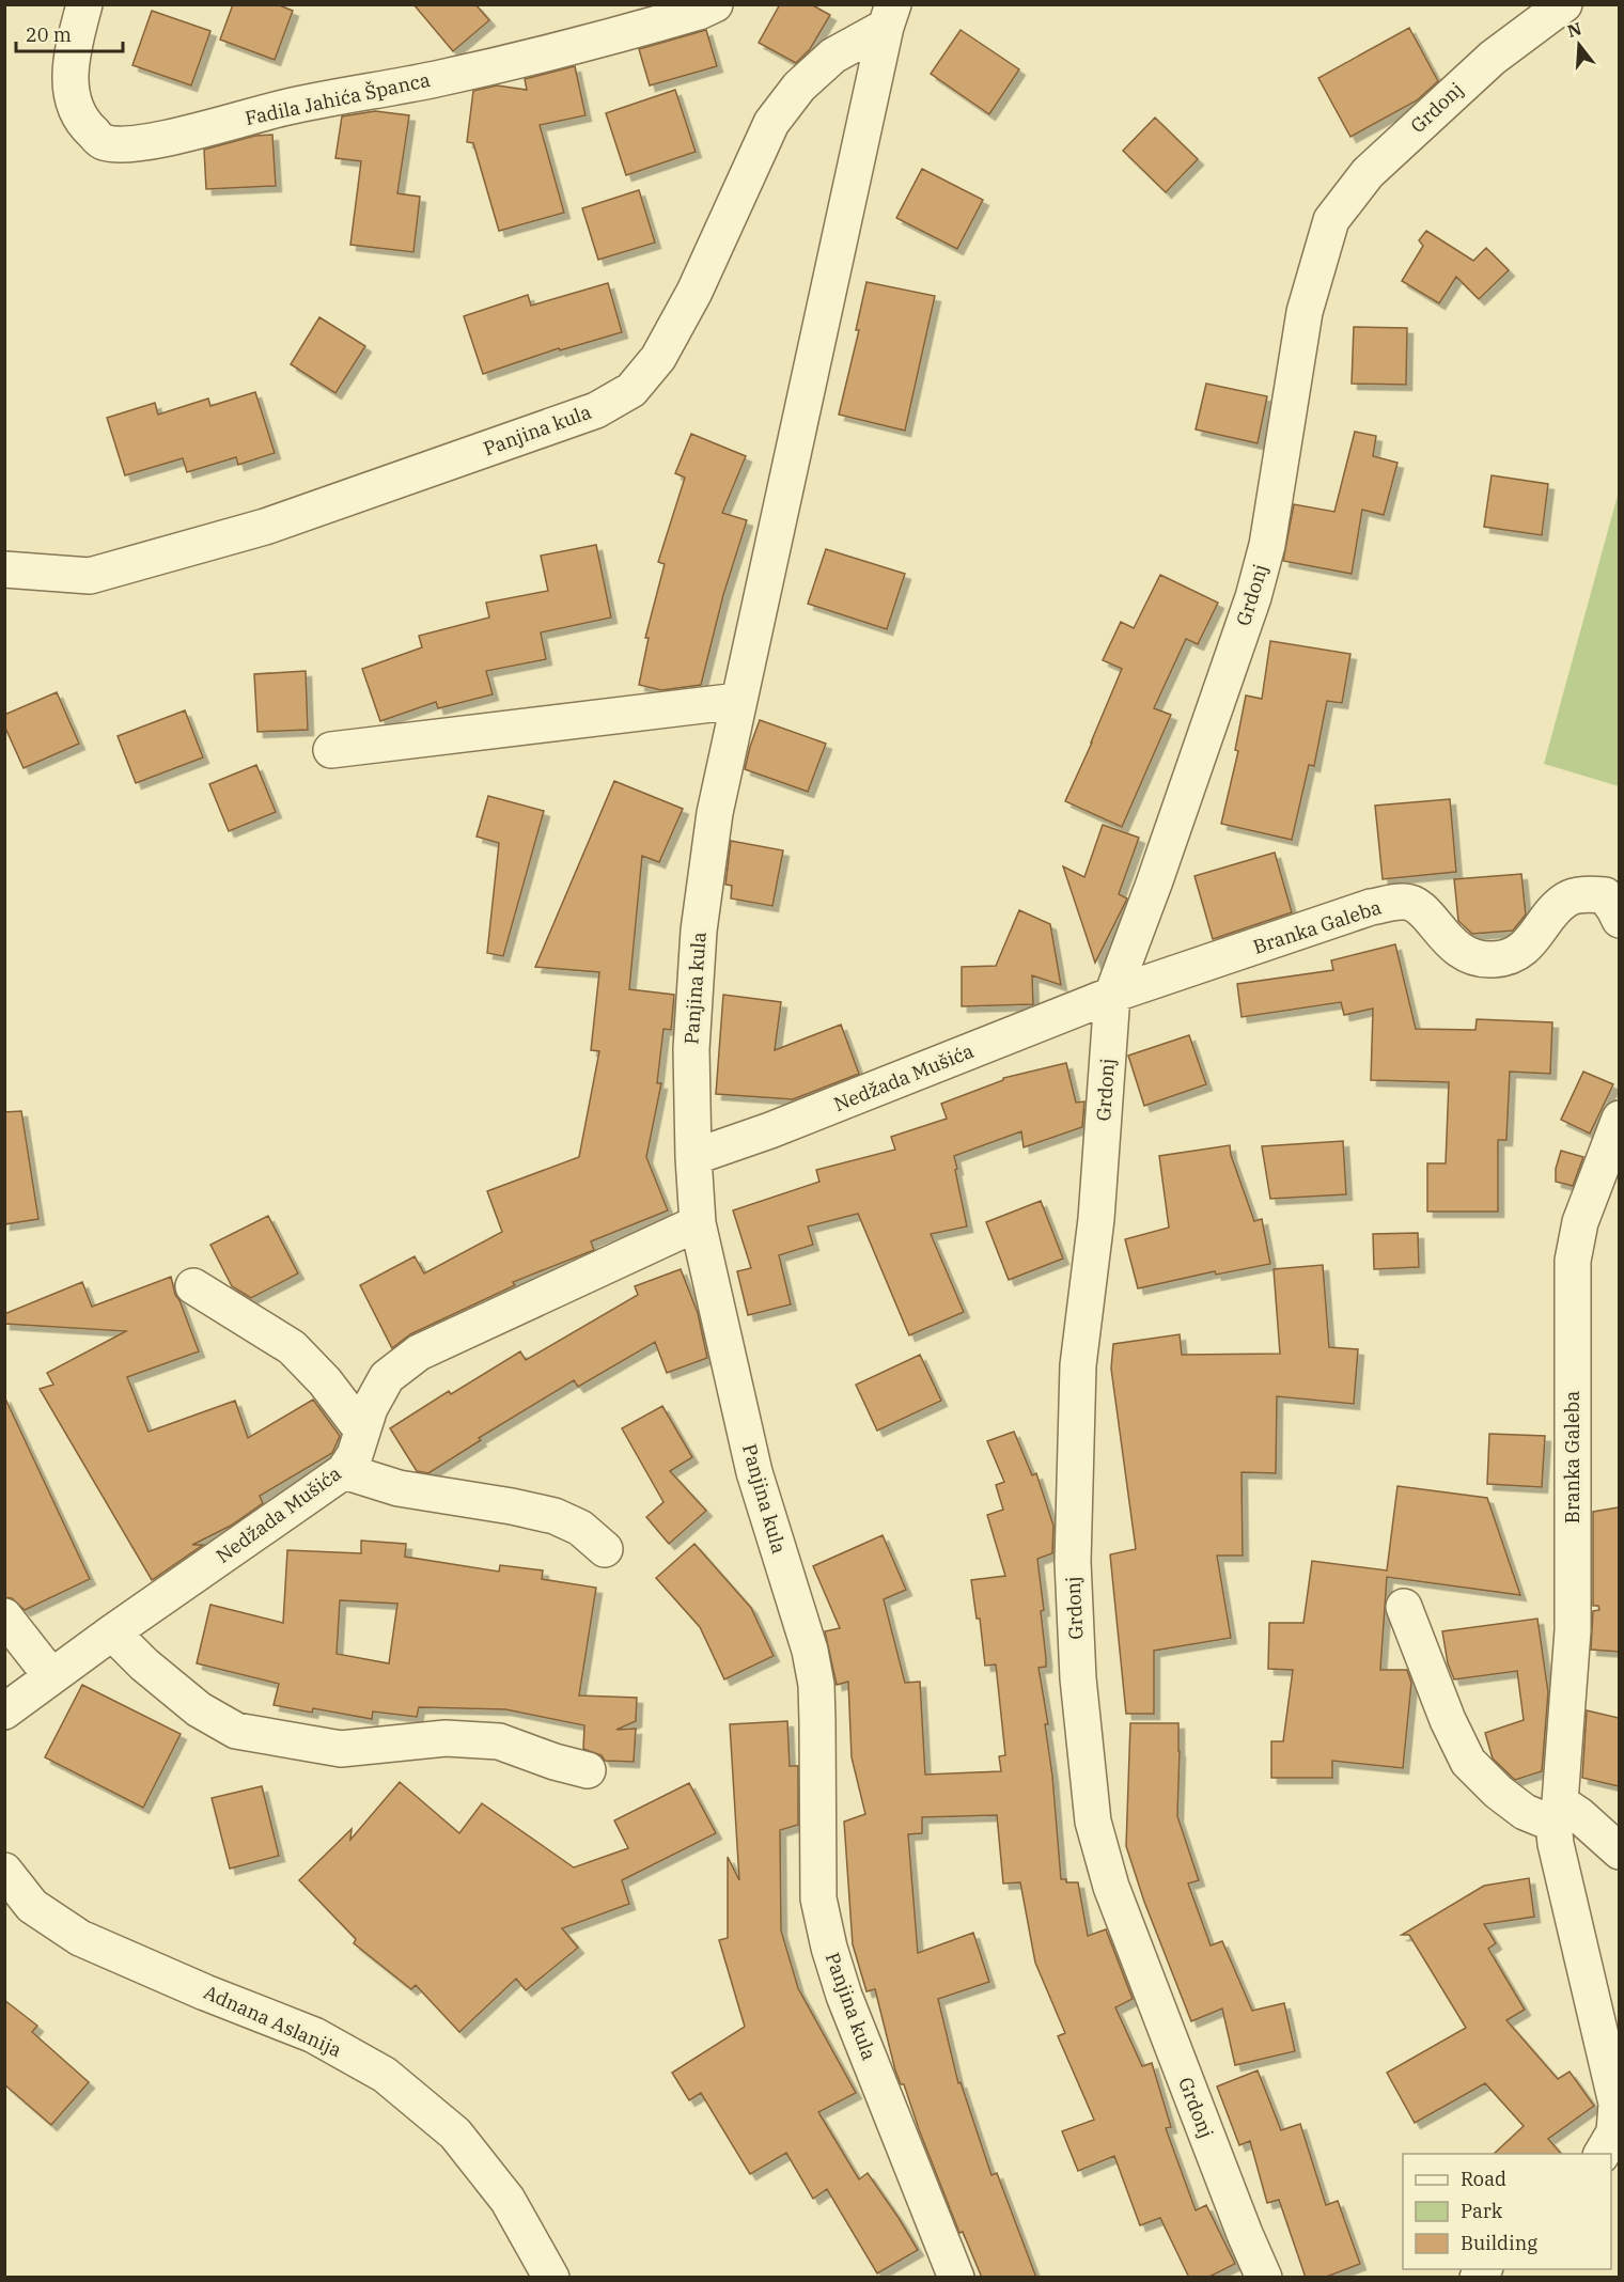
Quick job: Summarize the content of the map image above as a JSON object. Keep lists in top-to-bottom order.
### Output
{
  "streets": {
    "street": [
      "Fadila Jahića Španca",
      "Grdonj",
      "Panjina kula",
      "Branka Galeba",
      "Nedžada Mušića",
      "Adnana Aslanija"
    ]
  },
  "crossings": [
    ["Grdonj", "Branka Galeba"],
    ["Grdonj", "Nedžada Mušića"],
    ["Panjina kula", "Nedžada Mušića"],
    ["Branka Galeba", "Nedžada Mušića"]
  ],
  "legend": ["Road", "Park", "Building"],
  "scale_bar": "20 m",
  "north": "top"
}
